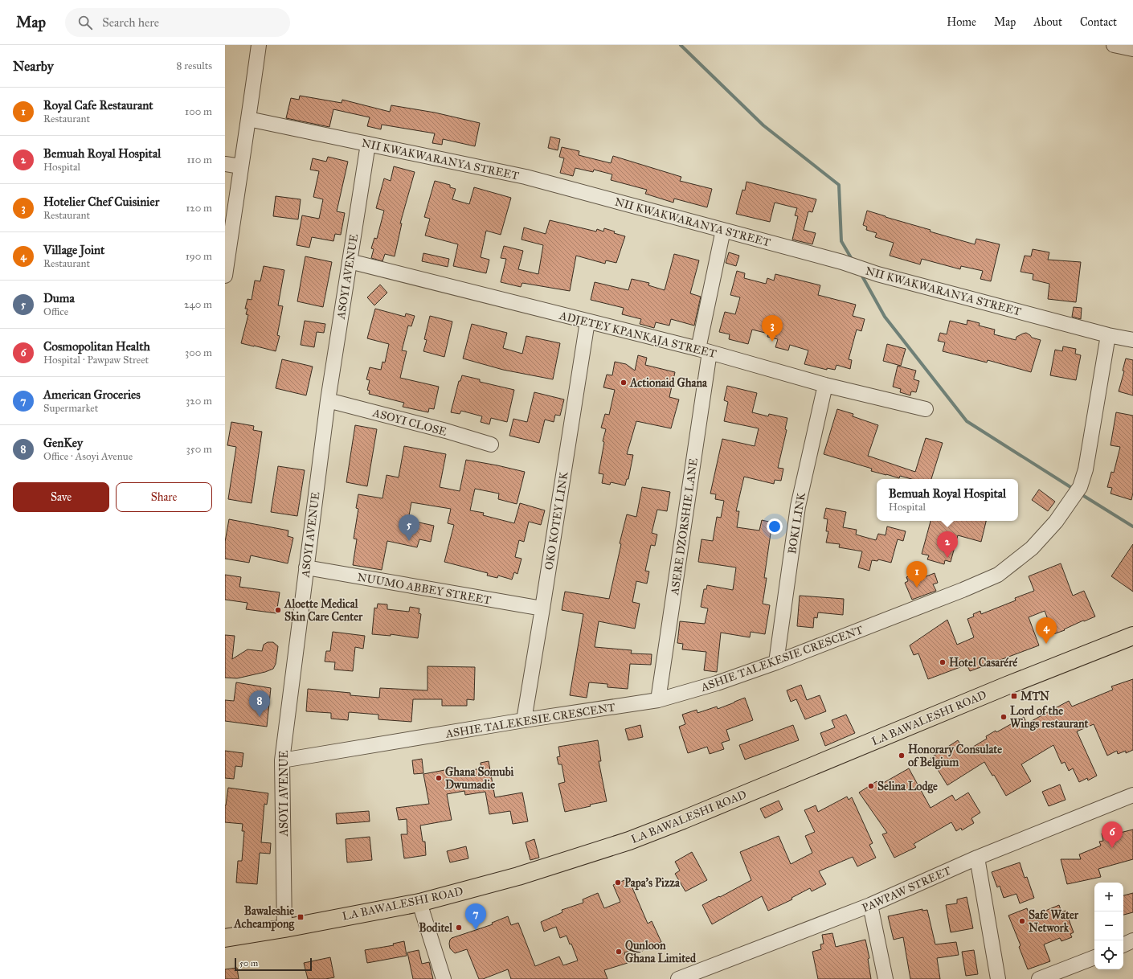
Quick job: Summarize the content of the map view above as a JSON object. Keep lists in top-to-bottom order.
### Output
{
  "streets": {
    "main road": ["LA BAWALESHI ROAD"],
    "street": [
      "NII KWAKWARANYA STREET",
      "ASOYI AVENUE",
      "ADJETEY KPANKAJA STREET",
      "ASOYI CLOSE",
      "OKO KOTEY LINK",
      "BOKI LINK",
      "ASERE DZORSHIE LANE",
      "NUUMO ABBEY STREET",
      "ASHIE TALEKESIE CRESCENT",
      "PAWPAW STREET"
    ]
  },
  "crossings": [
    ["NII KWAKWARANYA STREET", "ASOYI AVENUE"],
    ["NII KWAKWARANYA STREET", "ASERE DZORSHIE LANE"],
    ["NII KWAKWARANYA STREET", "ASHIE TALEKESIE CRESCENT"],
    ["ASOYI AVENUE", "ADJETEY KPANKAJA STREET"],
    ["ASOYI AVENUE", "ASOYI CLOSE"],
    ["ASOYI AVENUE", "NUUMO ABBEY STREET"],
    ["ASOYI AVENUE", "ASHIE TALEKESIE CRESCENT"],
    ["ASOYI AVENUE", "LA BAWALESHI ROAD"],
    ["ADJETEY KPANKAJA STREET", "OKO KOTEY LINK"],
    ["ADJETEY KPANKAJA STREET", "BOKI LINK"],
    ["ADJETEY KPANKAJA STREET", "ASERE DZORSHIE LANE"],
    ["OKO KOTEY LINK", "NUUMO ABBEY STREET"],
    ["OKO KOTEY LINK", "ASHIE TALEKESIE CRESCENT"],
    ["BOKI LINK", "ASHIE TALEKESIE CRESCENT"],
    ["ASERE DZORSHIE LANE", "ASHIE TALEKESIE CRESCENT"]
  ],
  "places": {
    "other": [
      "Actionaid Ghana",
      "Aloette Medical Skin Care Center",
      "Hotel Casaréré",
      "Lord of the Wings restaurant",
      "Honorary Consulate of Belgium",
      "Ghana Somubi Dwumadie",
      "Selina Lodge",
      "Papa's Pizza",
      "Safe Water Network",
      "Boditel",
      "Qunloon Ghana Limited"
    ],
    "transit": ["MTN", "Bawaleshie Acheampong"]
  },
  "scale_bar": "50 m",
  "page": {
    "header": "Map",
    "search": "Search here",
    "nav": [
      "Home",
      "Map",
      "About",
      "Contact"
    ],
    "heading": ["Nearby", "8 results"],
    "list": [
      {
        "mark": "1",
        "name": "Royal Cafe Restaurant",
        "note": "Restaurant",
        "value": "100 m"
      },
      {
        "mark": "2",
        "name": "Bemuah Royal Hospital",
        "note": "Hospital",
        "value": "110 m"
      },
      {
        "mark": "3",
        "name": "Hotelier Chef Cuisinier",
        "note": "Restaurant",
        "value": "120 m"
      },
      {
        "mark": "4",
        "name": "Village Joint",
        "note": "Restaurant",
        "value": "190 m"
      },
      {
        "mark": "5",
        "name": "Duma",
        "note": "Office",
        "value": "240 m"
      },
      {
        "mark": "6",
        "name": "Cosmopolitan Health",
        "note": "Hospital · Pawpaw Street",
        "value": "300 m"
      },
      {
        "mark": "7",
        "name": "American Groceries",
        "note": "Supermarket",
        "value": "320 m"
      },
      {
        "mark": "8",
        "name": "GenKey",
        "note": "Office · Asoyi Avenue",
        "value": "350 m"
      }
    ],
    "pins": [
      "3",
      "5",
      "2",
      "1",
      "4",
      "8",
      "6",
      "7"
    ],
    "buttons": ["Save", "Share"],
    "popup": ["Bemuah Royal Hospital", "Hospital"],
    "map_buttons": ["+", "−"],
    "scale": "50 m"
  }
}
